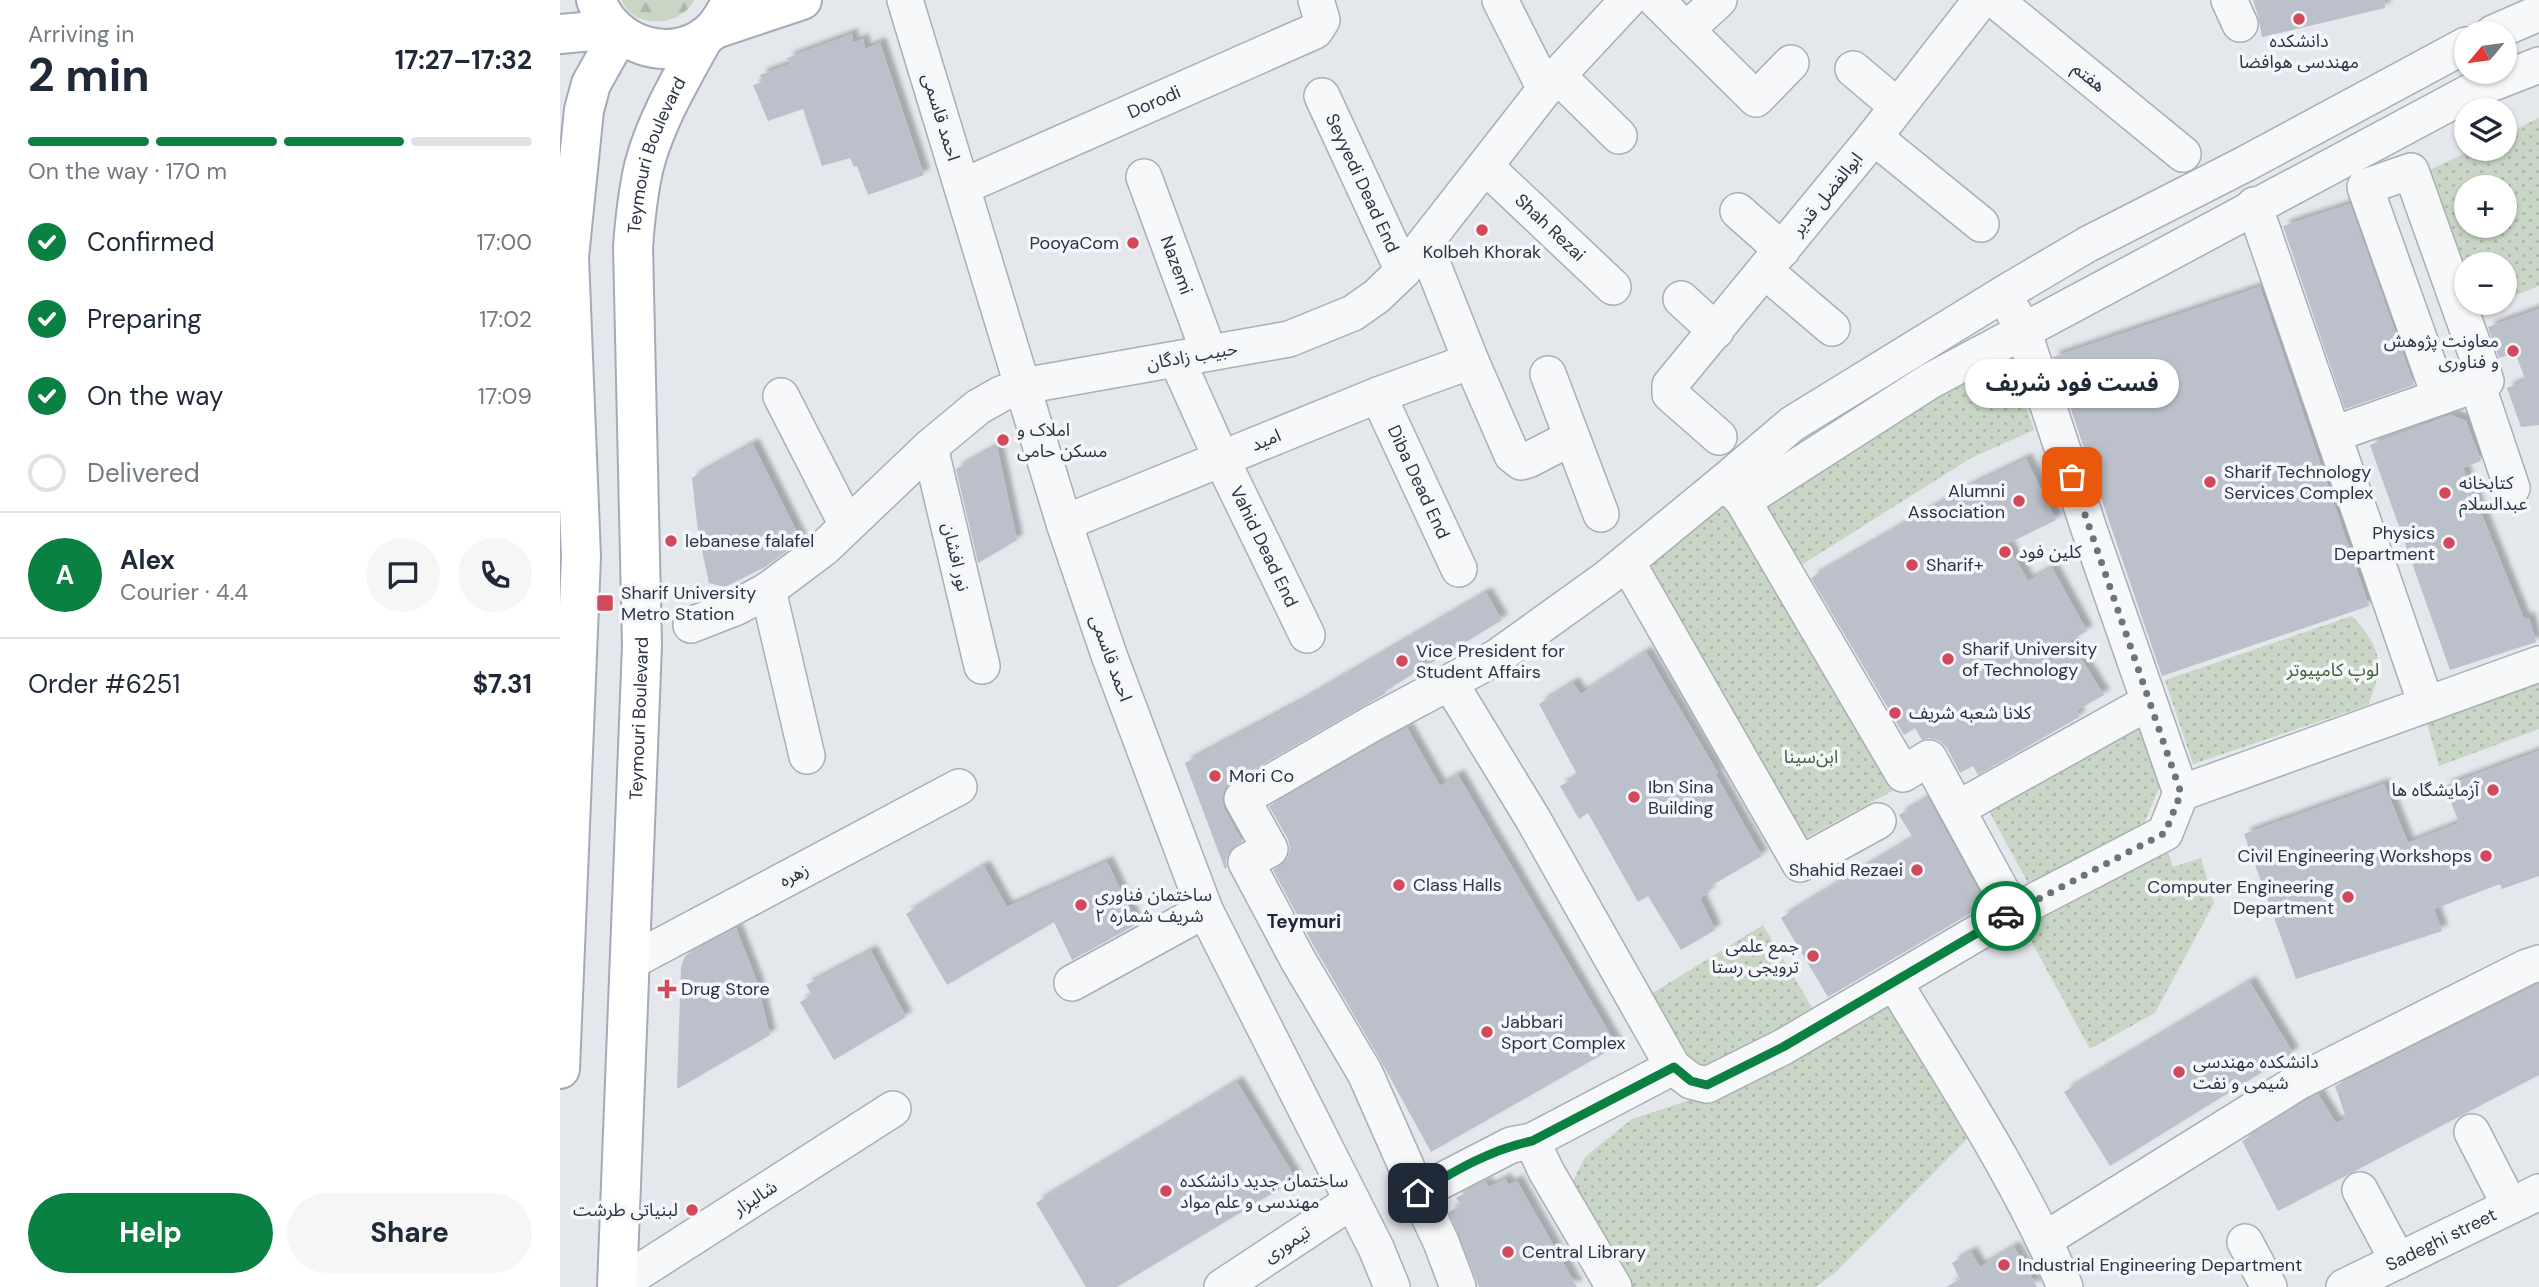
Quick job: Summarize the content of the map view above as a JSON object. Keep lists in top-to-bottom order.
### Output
{
  "streets": {
    "main road": ["Teymouri Boulevard"],
    "street": [
      "هفتم",
      "Dorodi",
      "احمد قاسمی",
      "Seyyedi Dead End",
      "ابوالفضل قدیر",
      "Shah Rezai",
      "Nazemi",
      "حبیب زادگان",
      "امید",
      "Diba Dead End",
      "Vahid Dead End",
      "نور افشان",
      "زهره",
      "شالیزار",
      "Sadeghi street",
      "تیموری"
    ]
  },
  "crossings": [
    ["Dorodi", "احمد قاسمی"],
    ["احمد قاسمی", "حبیب زادگان"],
    ["احمد قاسمی", "امید"],
    ["احمد قاسمی", "تیموری"],
    ["Teymouri Boulevard", "زهره"],
    ["Teymouri Boulevard", "شالیزار"],
    ["Seyyedi Dead End", "حبیب زادگان"],
    ["Seyyedi Dead End", "امید"],
    ["Shah Rezai", "حبیب زادگان"],
    ["Nazemi", "حبیب زادگان"],
    ["Nazemi", "امید"],
    ["Nazemi", "Vahid Dead End"],
    ["حبیب زادگان", "نور افشان"],
    ["امید", "Diba Dead End"],
    ["امید", "Vahid Dead End"]
  ],
  "districts": ["Teymuri"],
  "parks": ["لوپ کامپیوتر", "ابن‌سینا"],
  "places": {
    "other": [
      "دانشکده مهندسی هوافضا",
      "Kolbeh Khorak",
      "PooyaCom",
      "معاونت پژوهش و فناوری",
      "املاک و مسکن حامی",
      "فست فود شریف",
      "Sharif Technology Services Complex",
      "کتابخانه عبدالسلام",
      "Alumni Association",
      "lebanese falafel",
      "Physics Department",
      "کلین فود",
      "Sharif+",
      "Sharif University of Technology",
      "Vice President for Student Affairs",
      "کلانا شعبه شریف",
      "Mori Co",
      "آزمایشگاه ها",
      "Ibn Sina Building",
      "Civil Engineering Workshops",
      "Shahid Rezaei",
      "Class Halls",
      "Computer Engineering Department",
      "ساختمان فناوری شریف شماره ۲",
      "جمع علمی ترویجی رستا",
      "Jabbari Sport Complex",
      "دانشکده مهندسی شیمی و نفت",
      "ساختمان جدید دانشکده مهندسی و علم مواد",
      "لبنیاتی طرشت",
      "Central Library",
      "Industrial Engineering Department"
    ],
    "transit": ["Sharif University Metro Station"],
    "health": ["Drug Store"]
  },
  "north": "bottom left",
  "page": {
    "heading": ["2 min", "Arriving in", "17:27–17:32"],
    "panel": [
      "Alex",
      "Courier · 4.4",
      "Order #6251",
      "$7.31"
    ],
    "map_buttons": ["+", "−"],
    "bar": "On the way · 170 m",
    "list": [
      ["Confirmed", "17:00"],
      ["Preparing", "17:02"],
      ["On the way", "17:09"],
      "Delivered"
    ],
    "bubble": "فست فود شریف",
    "round": "A",
    "buttons": ["Help", "Share"]
  }
}
